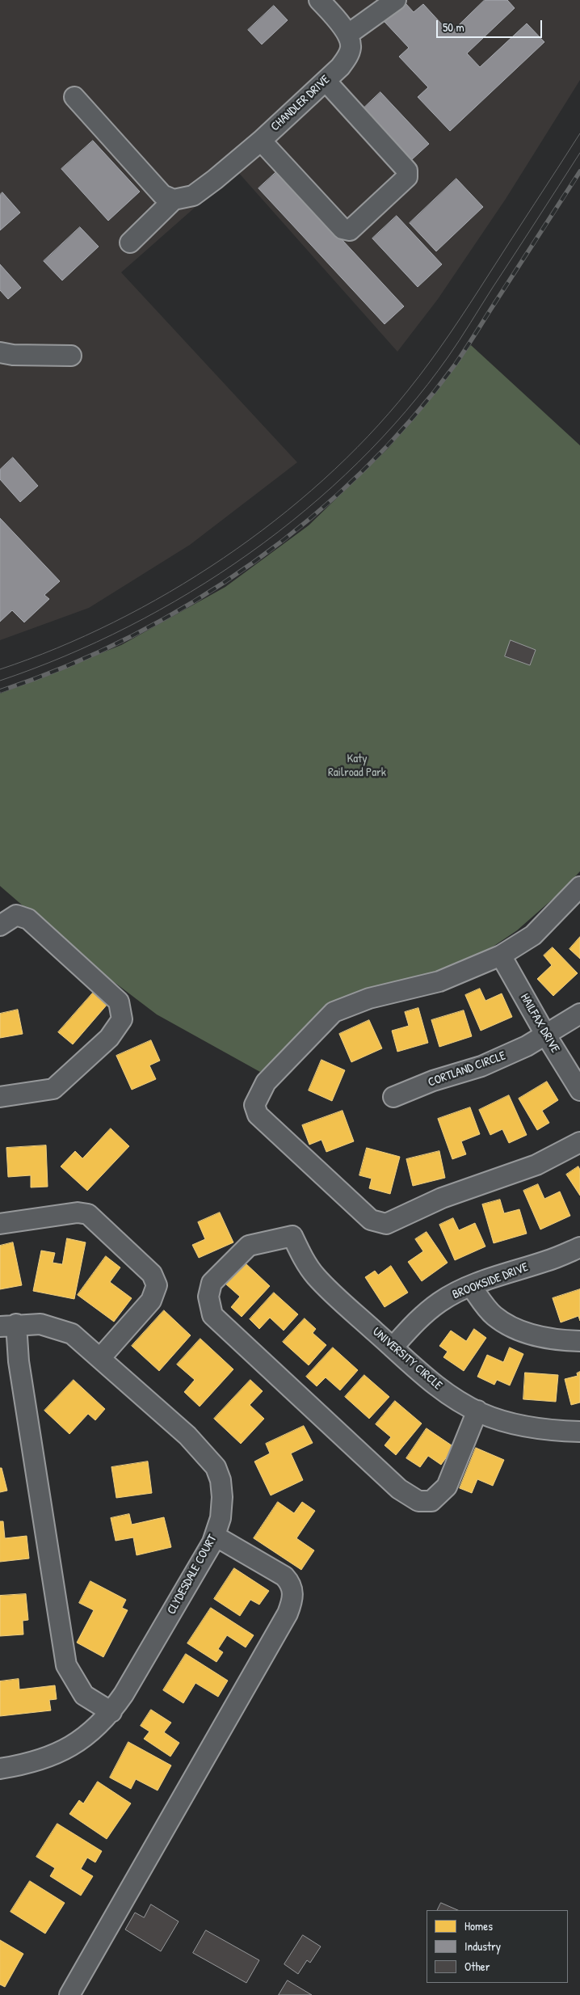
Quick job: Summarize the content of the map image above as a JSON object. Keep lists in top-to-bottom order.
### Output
{
  "streets": {
    "street": [
      "CHANDLER DRIVE",
      "HAILFAX DRIVE",
      "CORTLAND CIRCLE",
      "BROOKSIDE DRIVE",
      "UNIVERSITY CIRCLE",
      "CLYDESDALE COURT"
    ]
  },
  "crossings": [
    ["HAILFAX DRIVE", "CORTLAND CIRCLE"],
    ["BROOKSIDE DRIVE", "UNIVERSITY CIRCLE"]
  ],
  "parks": ["Katy Railroad Park"],
  "legend": ["Homes", "Industry", "Other"],
  "scale_bar": "50 m"
}
